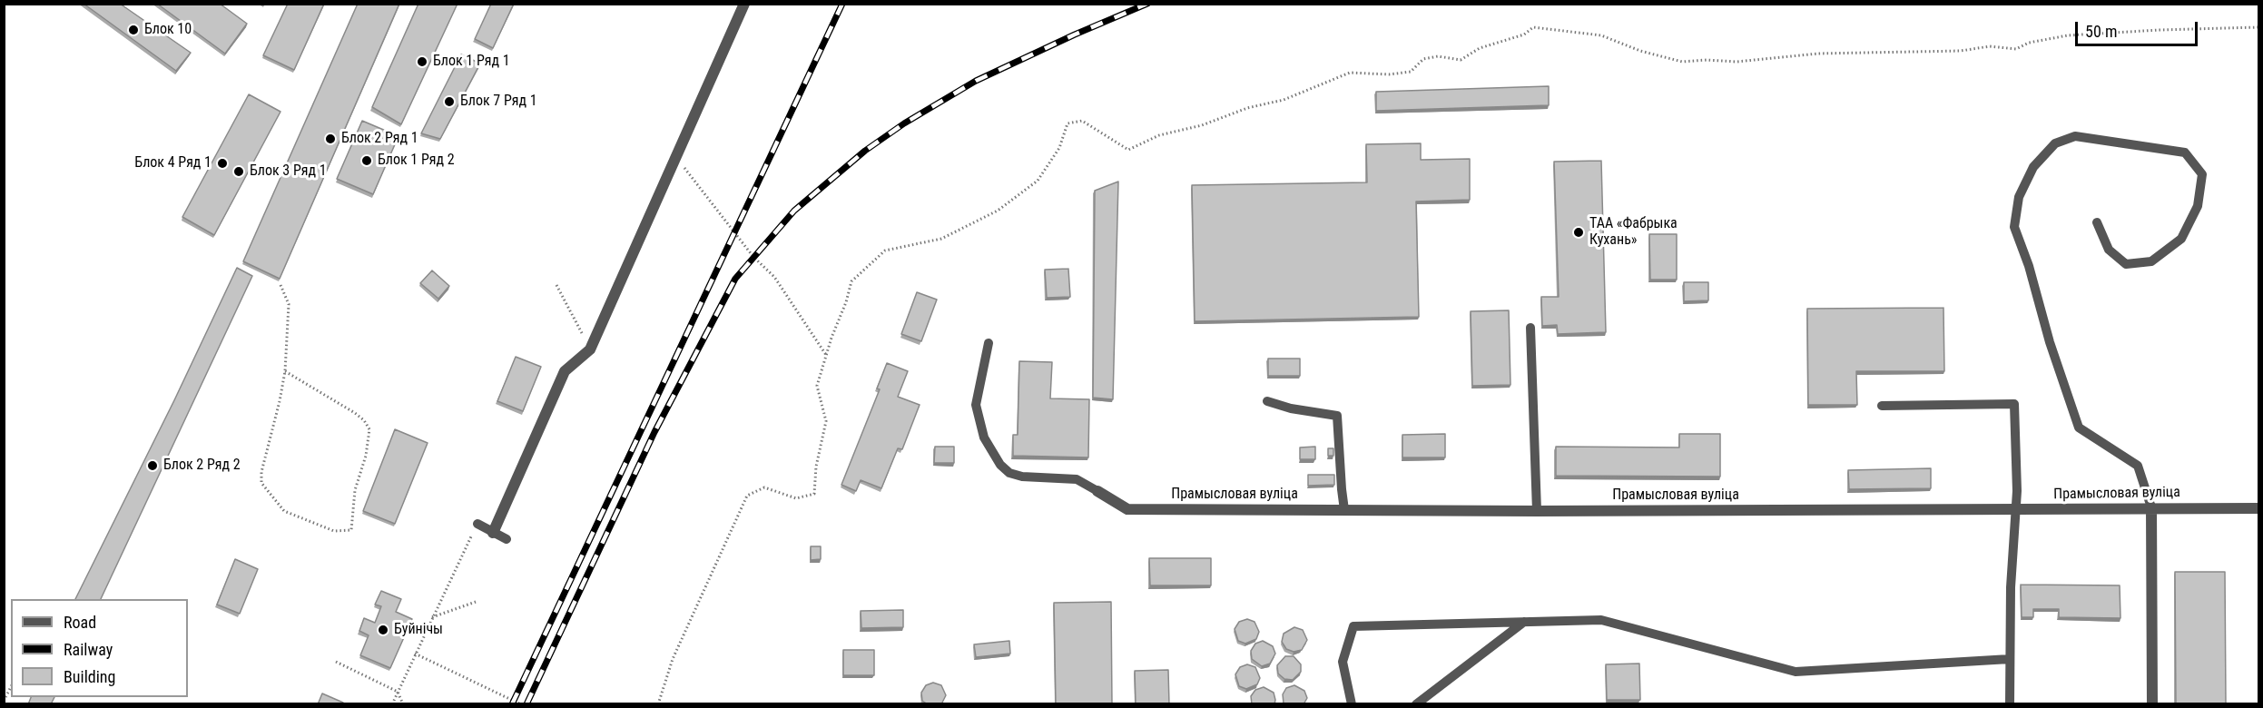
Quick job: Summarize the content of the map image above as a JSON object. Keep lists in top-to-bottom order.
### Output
{
  "streets": {
    "street": ["Прамысловая вуліца"]
  },
  "places": [
    "Блок 10",
    "Блок 1 Ряд 1",
    "Блок 7 Ряд 1",
    "Блок 2 Ряд 1",
    "Блок 1 Ряд 2",
    "Блок 4 Ряд 1",
    "Блок 3 Ряд 1",
    "ТАА «Фабрыка Кухань»",
    "Блок 2 Ряд 2",
    "Буйнічы"
  ],
  "legend": ["Road", "Railway", "Building"],
  "scale_bar": "50 m"
}
